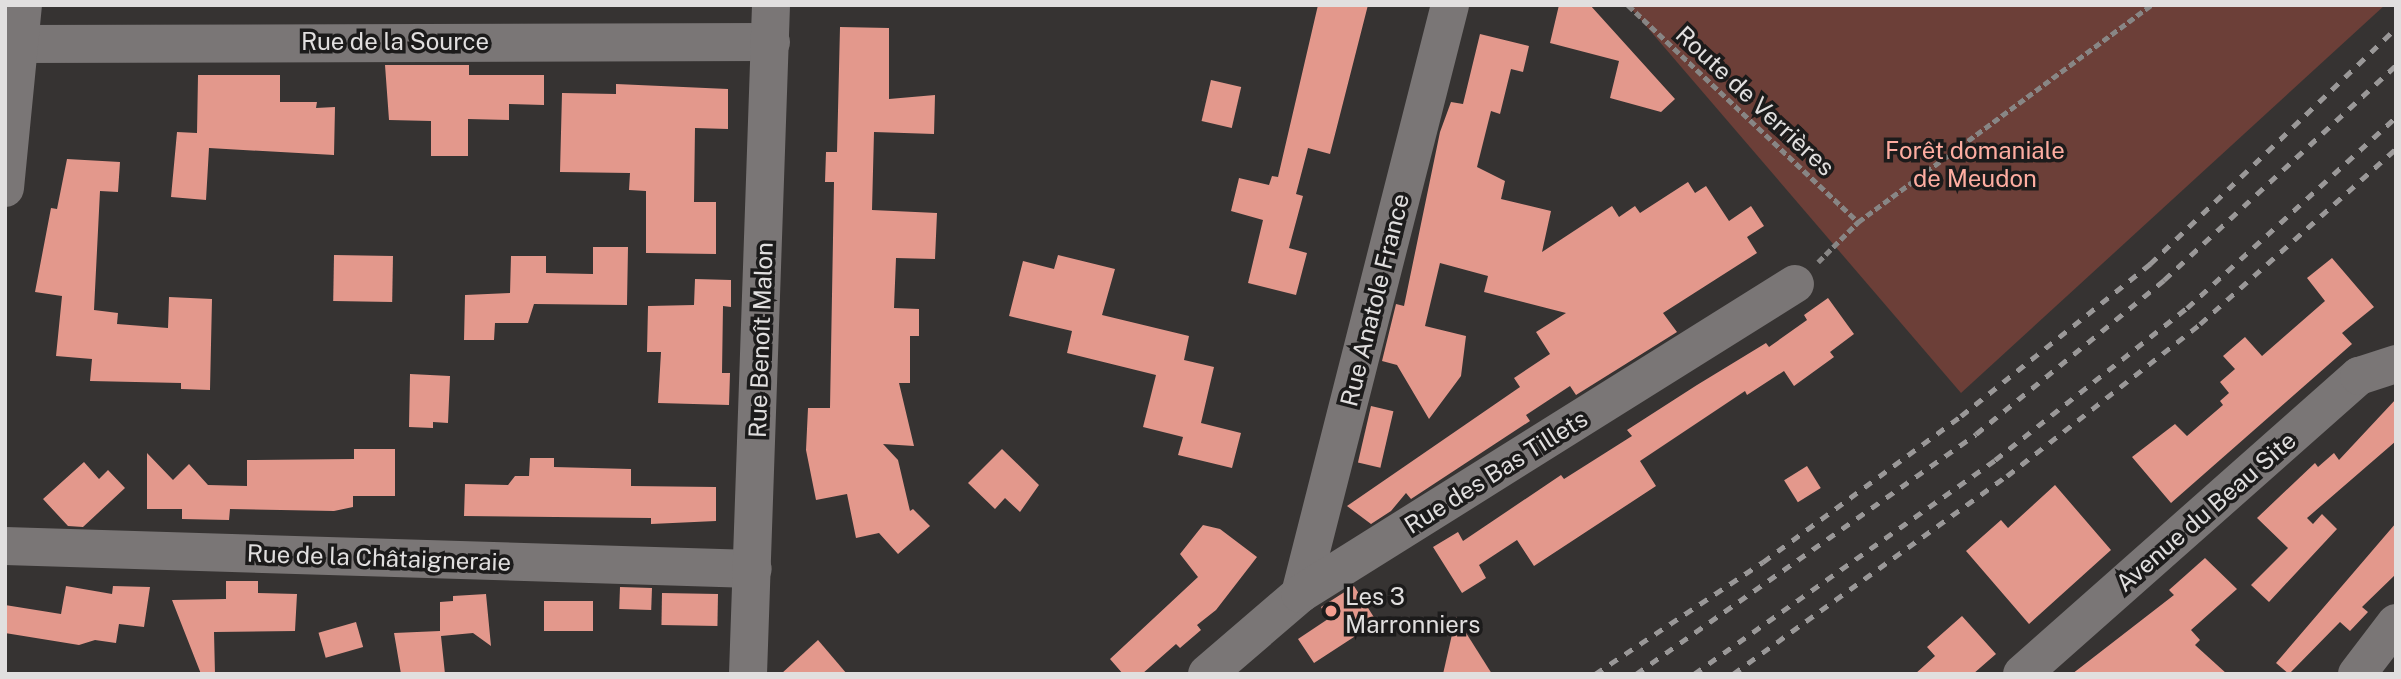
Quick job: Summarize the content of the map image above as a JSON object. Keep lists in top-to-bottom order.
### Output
{
  "streets": {
    "street": [
      "Rue de la Source",
      "Rue Anatole France",
      "Rue Benoît Malon",
      "Rue des Bas Tillets",
      "Avenue du Beau Site",
      "Rue de la Châtaigneraie"
    ],
    "path": ["Route de Verrières"]
  },
  "crossings": [
    ["Rue de la Source", "Rue Benoît Malon"],
    ["Rue Anatole France", "Rue des Bas Tillets"],
    ["Rue Benoît Malon", "Rue de la Châtaigneraie"]
  ],
  "parks": ["Forêt domaniale de Meudon"],
  "places": ["Les 3 Marronniers"]
}
